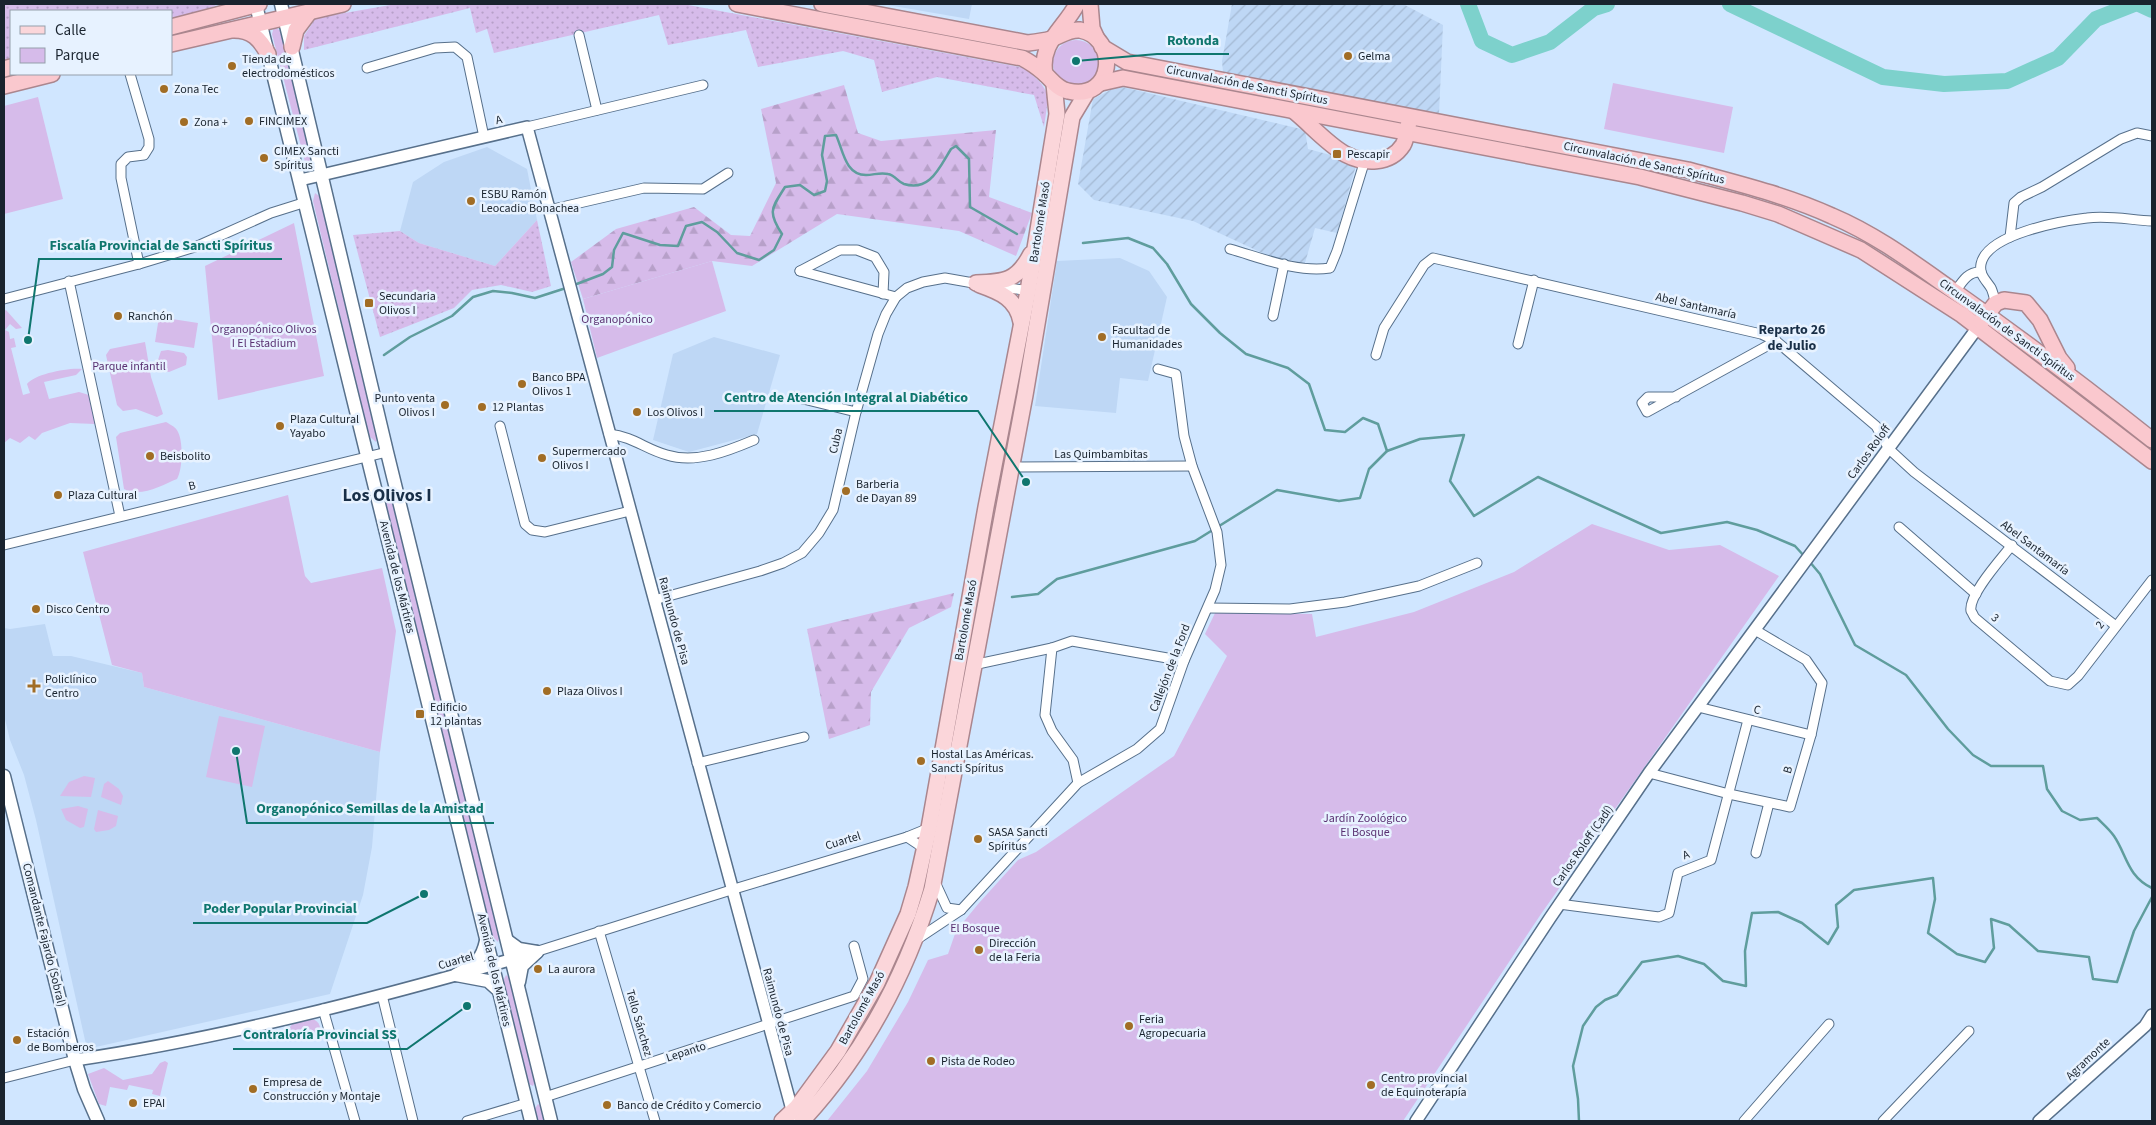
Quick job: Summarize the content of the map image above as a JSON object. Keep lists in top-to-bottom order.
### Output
{
  "streets": {
    "highway": ["Circunvalación de Sancti Spíritus"],
    "main road": [
      "Bartolomé Masó",
      "Avenida de los Mártires",
      "Comandante Fajardo (Sobral)",
      "Lepanto"
    ],
    "street": [
      "A",
      "Abel Santamaría",
      "Cuba",
      "Carlos Roloff",
      "Las Quimbambitas",
      "B",
      "3",
      "Raimundo de Pisa",
      "2",
      "Callejón de la Ford",
      "C",
      "Cuartel",
      "Carlos Roloff (Cadí)",
      "Tello Sánchez",
      "Agramonte"
    ]
  },
  "crossings": [
    ["Circunvalación de Sancti Spíritus", "Bartolomé Masó"],
    ["Circunvalación de Sancti Spíritus", "Carlos Roloff"],
    ["A", "B"],
    ["A", "Avenida de los Mártires"],
    ["A", "Raimundo de Pisa"],
    ["A", "C"],
    ["A", "Carlos Roloff (Cadí)"],
    ["Bartolomé Masó", "Las Quimbambitas"],
    ["Bartolomé Masó", "Raimundo de Pisa"],
    ["Bartolomé Masó", "Callejón de la Ford"],
    ["Bartolomé Masó", "Cuartel"],
    ["Abel Santamaría", "Carlos Roloff"],
    ["Abel Santamaría", "2"],
    ["Cuba", "Raimundo de Pisa"],
    ["Carlos Roloff", "Carlos Roloff (Cadí)"],
    ["Las Quimbambitas", "Callejón de la Ford"],
    ["B", "Avenida de los Mártires"],
    ["B", "C"],
    ["B", "Carlos Roloff (Cadí)"],
    ["Avenida de los Mártires", "Cuartel"],
    ["Avenida de los Mártires", "Lepanto"],
    ["3", "2"],
    ["Raimundo de Pisa", "Cuartel"],
    ["Raimundo de Pisa", "Lepanto"],
    ["C", "Carlos Roloff (Cadí)"],
    ["Cuartel", "Comandante Fajardo (Sobral)"],
    ["Cuartel", "Tello Sánchez"],
    ["Tello Sánchez", "Lepanto"]
  ],
  "districts": ["Reparto 26 de Julio", "Los Olivos I"],
  "parks": [
    "Organopónico",
    "Organopónico Olivos I El Estadium",
    "Parque infantil",
    "Jardín Zoológico El Bosque",
    "El Bosque"
  ],
  "places": {
    "other": [
      "Gelma",
      "Rotonda",
      "Tienda de electrodomésticos",
      "Zona Tec",
      "FINCIMEX",
      "Zona +",
      "CIMEX Sancti Spíritus",
      "ESBU Ramón Leocadio Bonachea",
      "Ranchón",
      "Facultad de Humanidades",
      "Fiscalía Provincial de Sancti Spíritus",
      "Banco BPA Olivos 1",
      "Punto venta Olivos I",
      "12 Plantas",
      "Los Olivos I",
      "Plaza Cultural Yayabo",
      "Beisbolito",
      "Supermercado Olivos I",
      "Centro de Atención Integral al Diabético",
      "Barberia de Dayan 89",
      "Plaza Cultural",
      "Disco Centro",
      "Plaza Olivos I",
      "Organopónico Semillas de la Amistad",
      "Hostal Las Américas. Sancti Spíritus",
      "SASA Sancti Spíritus",
      "Poder Popular Provincial",
      "Dirección de la Feria",
      "La aurora",
      "Contraloría Provincial SS",
      "Feria Agropecuaria",
      "Estación de Bomberos",
      "Pista de Rodeo",
      "Centro provincial de Equinoterapía",
      "Empresa de Construcción y Montaje",
      "EPAI",
      "Banco de Crédito y Comercio"
    ],
    "transit": ["Pescapir", "Secundaria Olivos I", "Edificio 12 plantas"],
    "health": ["Policlínico Centro"]
  },
  "legend": ["Calle", "Parque"]
}
